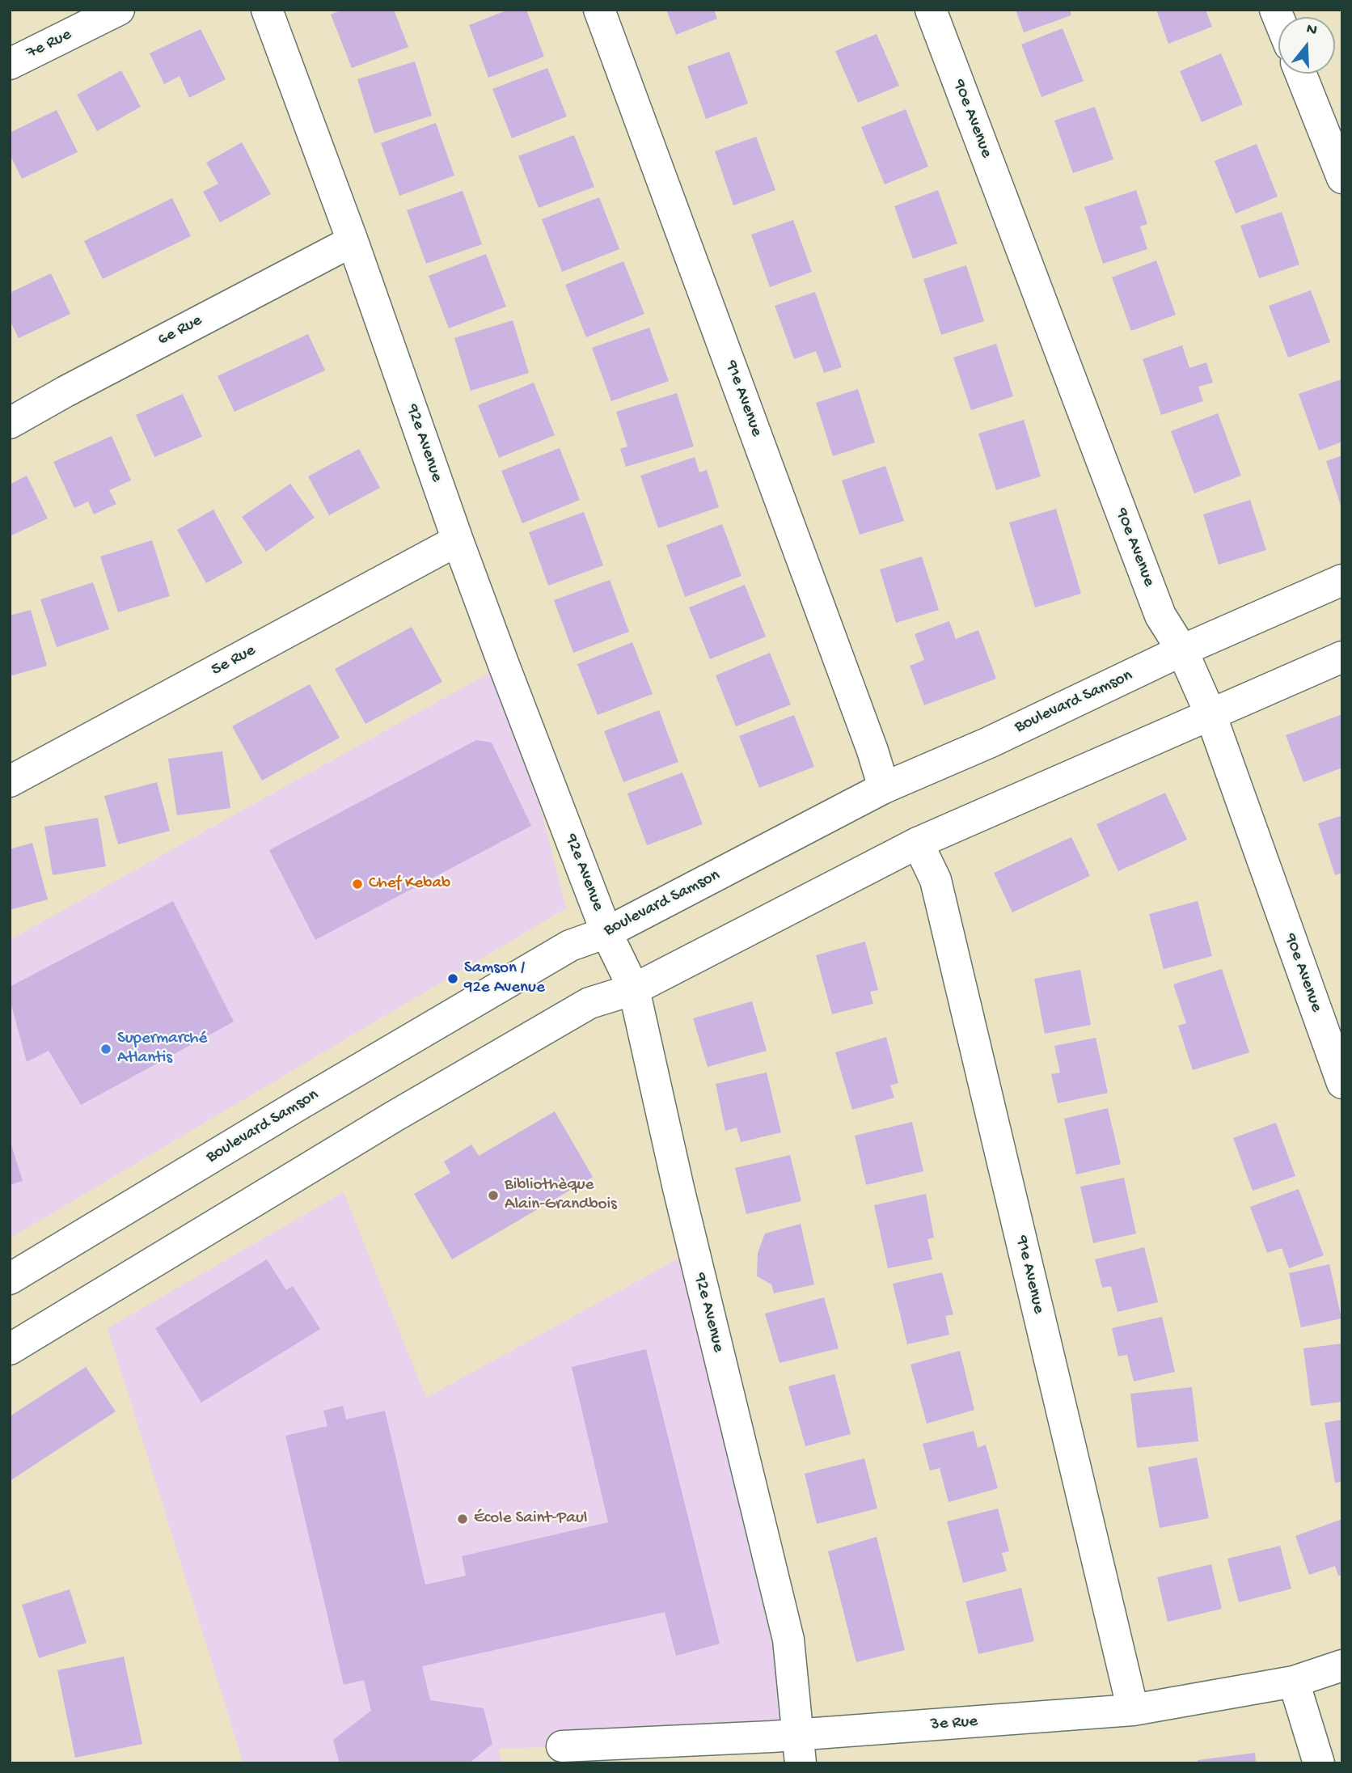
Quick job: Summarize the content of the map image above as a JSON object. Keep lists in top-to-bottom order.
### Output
{
  "streets": {
    "street": [
      "7e Rue",
      "90e Avenue",
      "6e Rue",
      "91e Avenue",
      "92e Avenue",
      "5e Rue",
      "Boulevard Samson",
      "3e Rue"
    ]
  },
  "crossings": [
    ["90e Avenue", "Boulevard Samson"],
    ["6e Rue", "92e Avenue"],
    ["91e Avenue", "Boulevard Samson"],
    ["91e Avenue", "3e Rue"],
    ["92e Avenue", "5e Rue"],
    ["92e Avenue", "Boulevard Samson"],
    ["92e Avenue", "3e Rue"]
  ],
  "places": [
    "Chef Kebab",
    "Samson / 92e Avenue",
    "Supermarché Atlantis",
    "Bibliothèque Alain-Grandbois",
    "École Saint-Paul"
  ],
  "north": "top"
}
